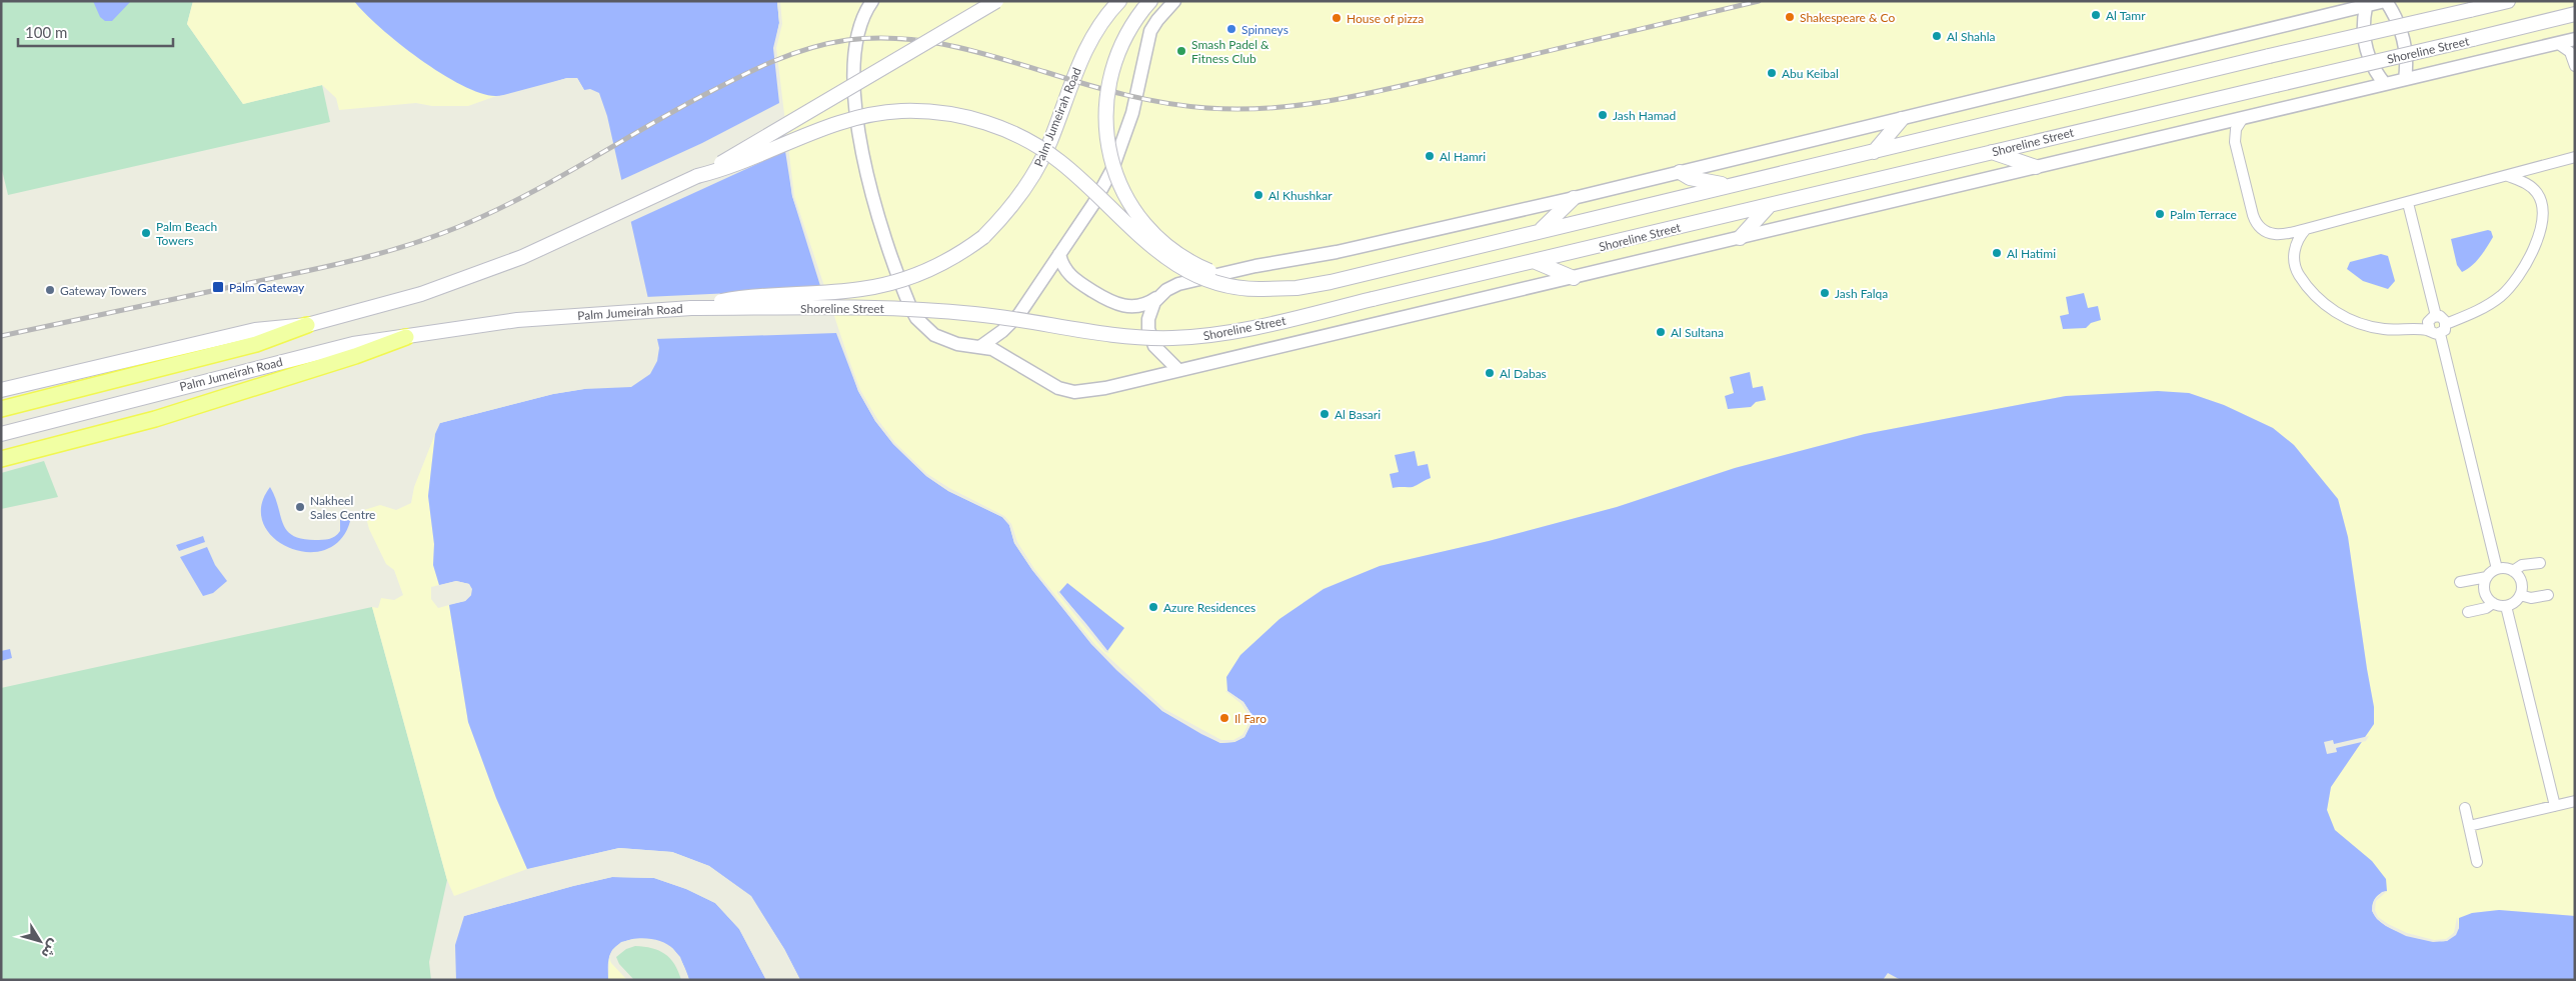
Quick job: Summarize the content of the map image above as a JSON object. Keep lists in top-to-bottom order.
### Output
{
  "streets": {
    "main road": ["Shoreline Street", "Palm Jumeirah Road"]
  },
  "crossings": [
    ["Shoreline Street", "Palm Jumeirah Road"]
  ],
  "places": {
    "other": [
      "Al Tamr",
      "Shakespeare & Co",
      "House of pizza",
      "Spinneys",
      "Al Shahla",
      "Smash Padel & Fitness Club",
      "Abu Keibal",
      "Jash Hamad",
      "Al Hamri",
      "Al Khushkar",
      "Palm Terrace",
      "Palm Beach Towers",
      "Al Hatimi",
      "Gateway Towers",
      "Jash Falqa",
      "Al Sultana",
      "Al Dabas",
      "Al Basari",
      "Nakheel Sales Centre",
      "Azure Residences",
      "Il Faro"
    ],
    "transit": ["Palm Gateway"]
  },
  "scale_bar": "100 m",
  "north": "bottom right"
}
